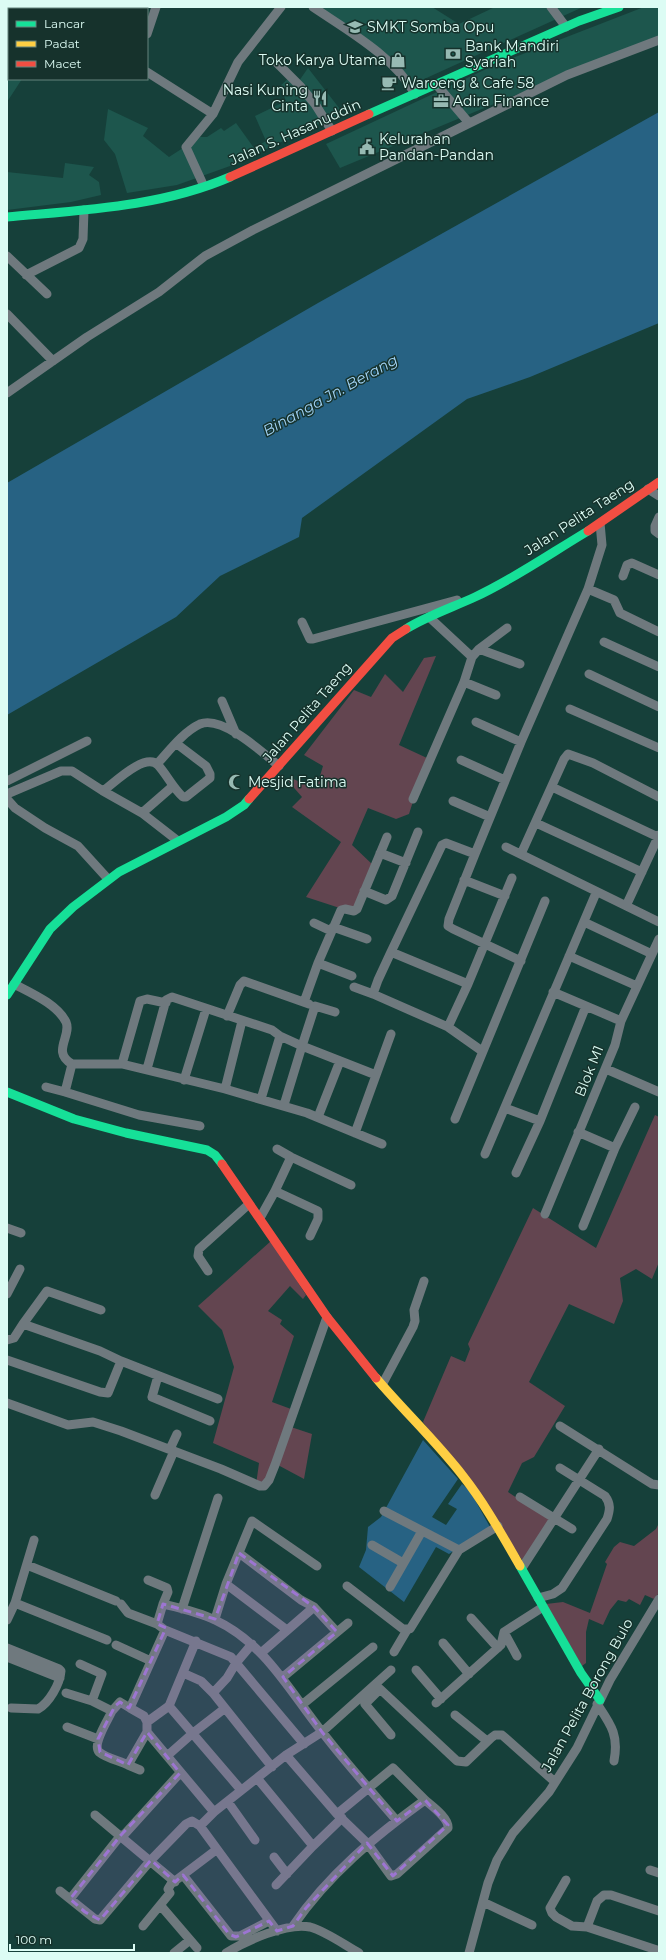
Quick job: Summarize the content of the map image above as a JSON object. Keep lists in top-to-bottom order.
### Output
{
  "streets": {
    "main road": ["Jalan S. Hasanuddin", "Jalan Pelita Taeng"],
    "street": ["Blok M1", "Jalan Pelita Borong Bulo"]
  },
  "water": ["Binanga Jn. Berang"],
  "places": {
    "school or university": ["SMKT Somba Opu"],
    "bank": ["Bank Mandiri Syariah"],
    "shop": ["Toko Karya Utama"],
    "cafe": ["Waroeng & Cafe 58"],
    "restaurant": ["Nasi Kuning Cinta"],
    "office": ["Adira Finance"],
    "public building": ["Kelurahan Pandan-Pandan"],
    "mosque": ["Mesjid Fatima"]
  },
  "legend": ["Lancar", "Padat", "Macet"],
  "scale_bar": "100 m"
}
